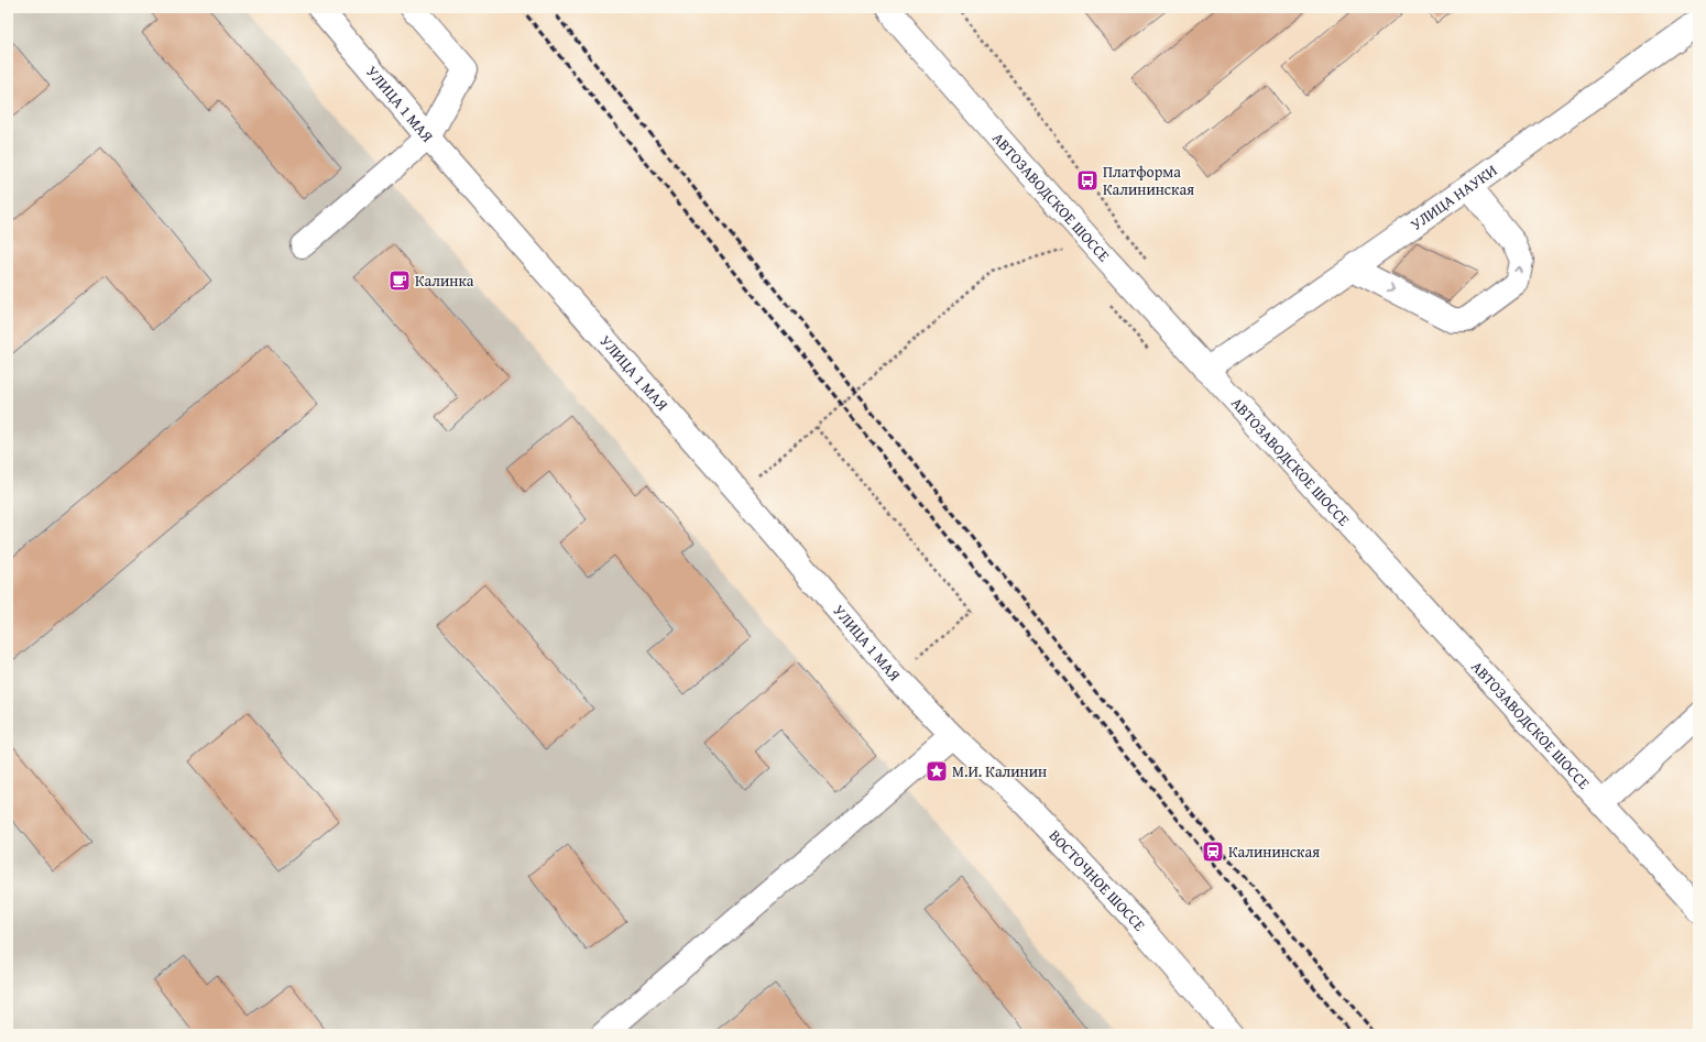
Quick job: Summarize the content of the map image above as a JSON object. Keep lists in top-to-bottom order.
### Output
{
  "streets": {
    "street": [
      "УЛИЦА 1 МАЯ",
      "АВТОЗАВОДСКОЕ ШОССЕ",
      "УЛИЦА НАУКИ",
      "ВОСТОЧНОЕ ШОССЕ"
    ]
  },
  "crossings": [
    ["УЛИЦА 1 МАЯ", "ВОСТОЧНОЕ ШОССЕ"],
    ["АВТОЗАВОДСКОЕ ШОССЕ", "УЛИЦА НАУКИ"]
  ],
  "places": {
    "bus stop": ["Платформа Калининская"],
    "cafe": ["Калинка"],
    "place": ["М.И. Калинин"],
    "station": ["Калининская"]
  }
}
